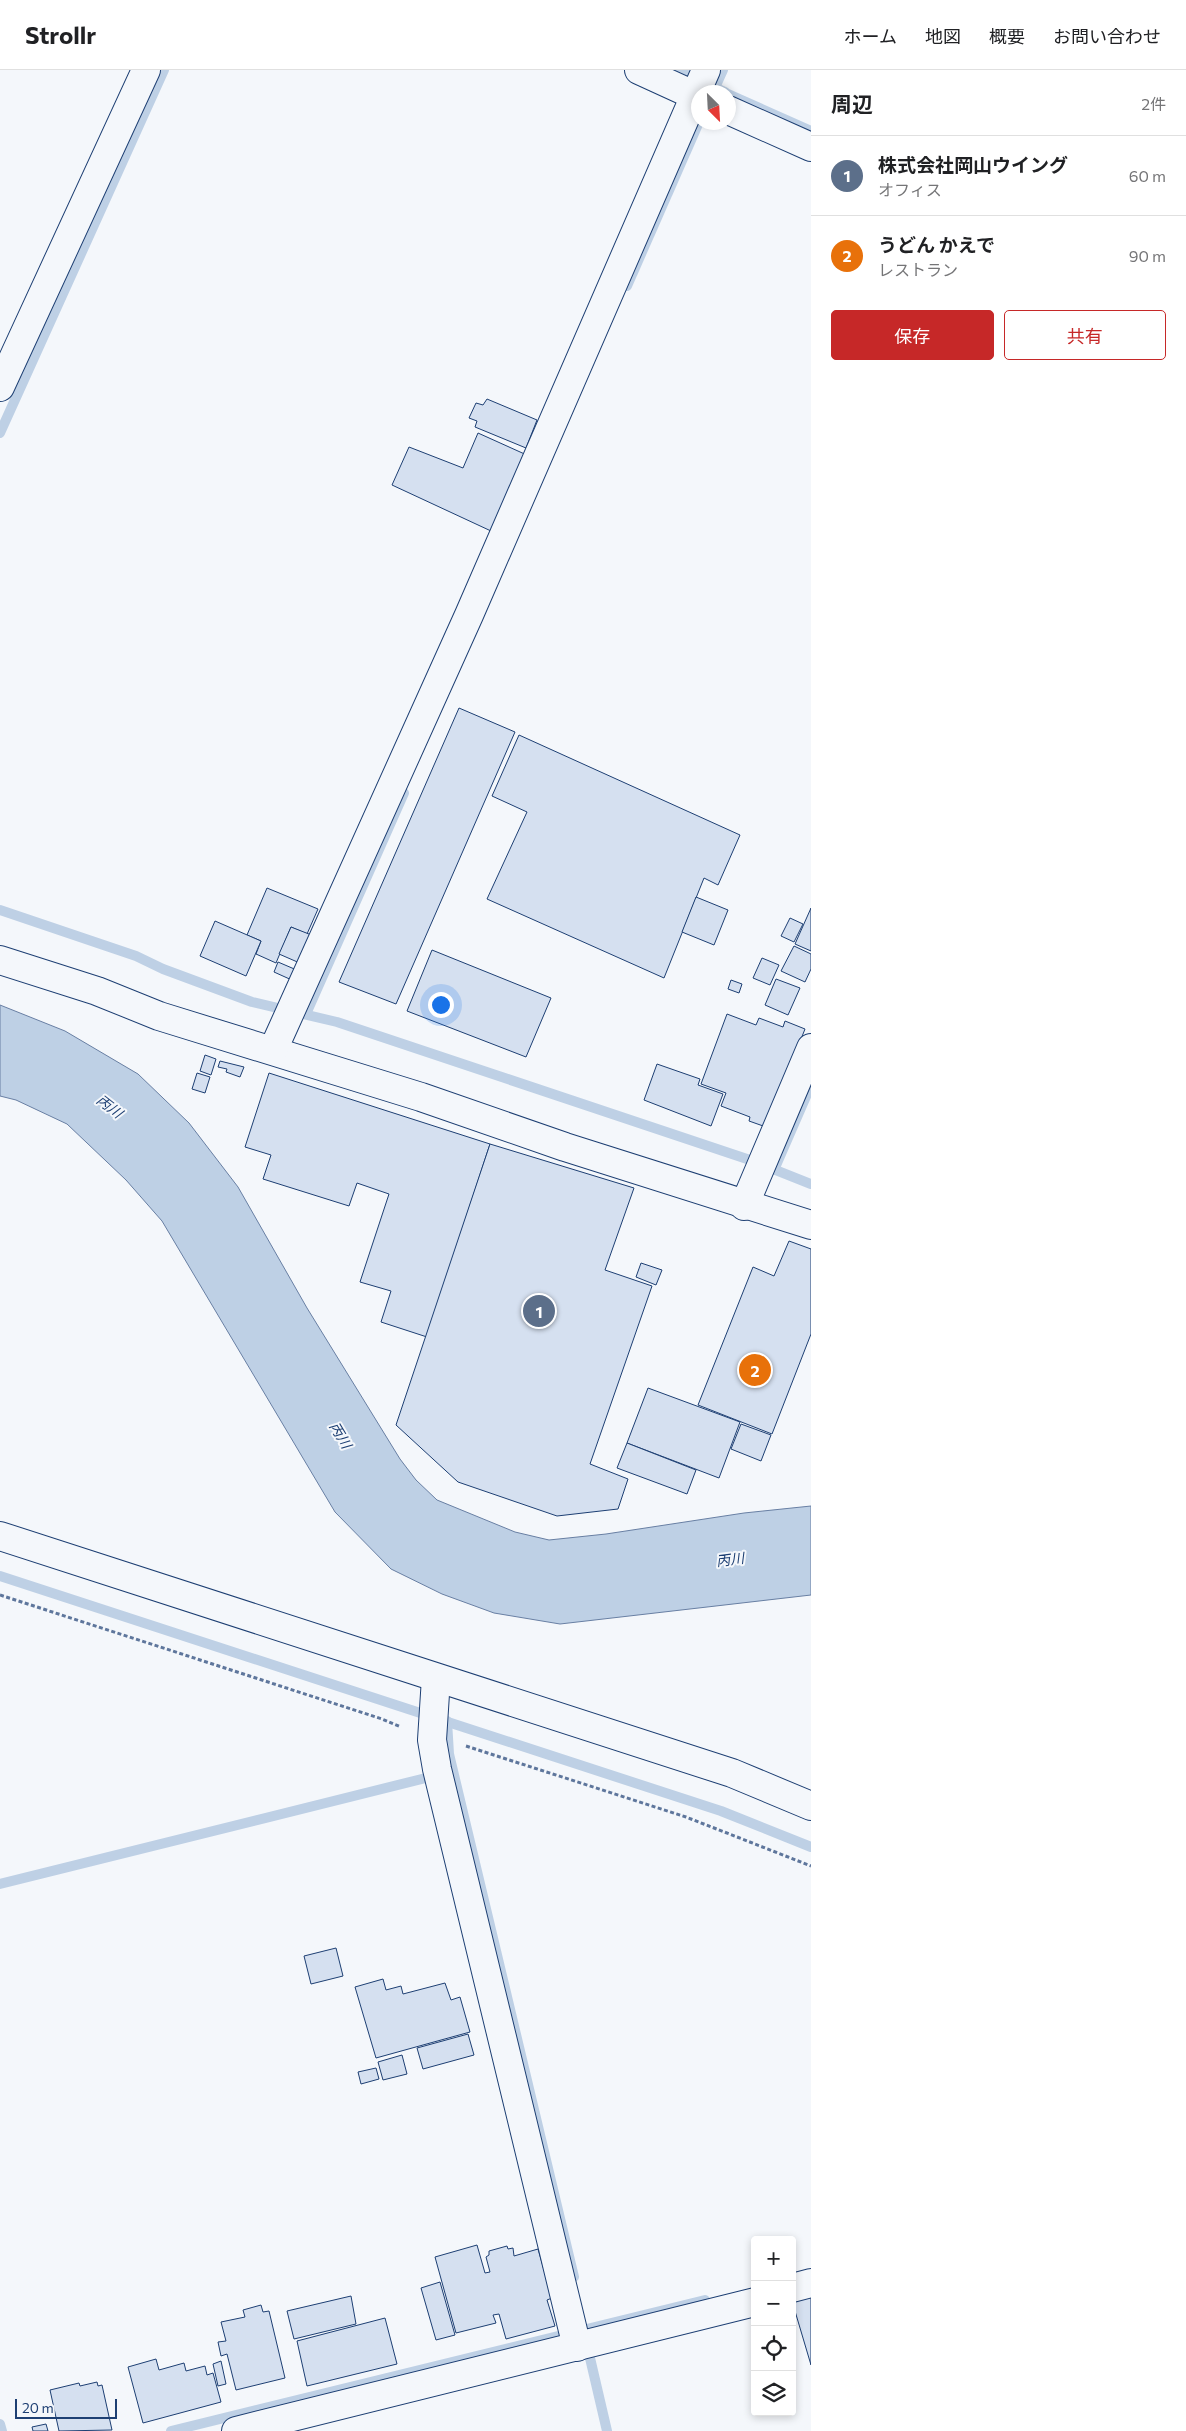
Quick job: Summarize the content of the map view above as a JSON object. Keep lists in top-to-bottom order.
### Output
{
  "water": ["丙川"],
  "scale_bar": "20 m",
  "north": "bottom right",
  "page": {
    "header": "Strollr",
    "nav": [
      "ホーム",
      "地図",
      "概要",
      "お問い合わせ"
    ],
    "heading": ["周辺", "2件"],
    "list": [
      {
        "mark": "1",
        "name": "株式会社岡山ウイング",
        "note": "オフィス",
        "value": "60 m"
      },
      {
        "mark": "2",
        "name": "うどん かえで",
        "note": "レストラン",
        "value": "90 m"
      }
    ],
    "buttons": ["保存", "共有"],
    "pins": ["1", "2"],
    "map_buttons": ["+", "−"],
    "scale": "20 m"
  }
}
